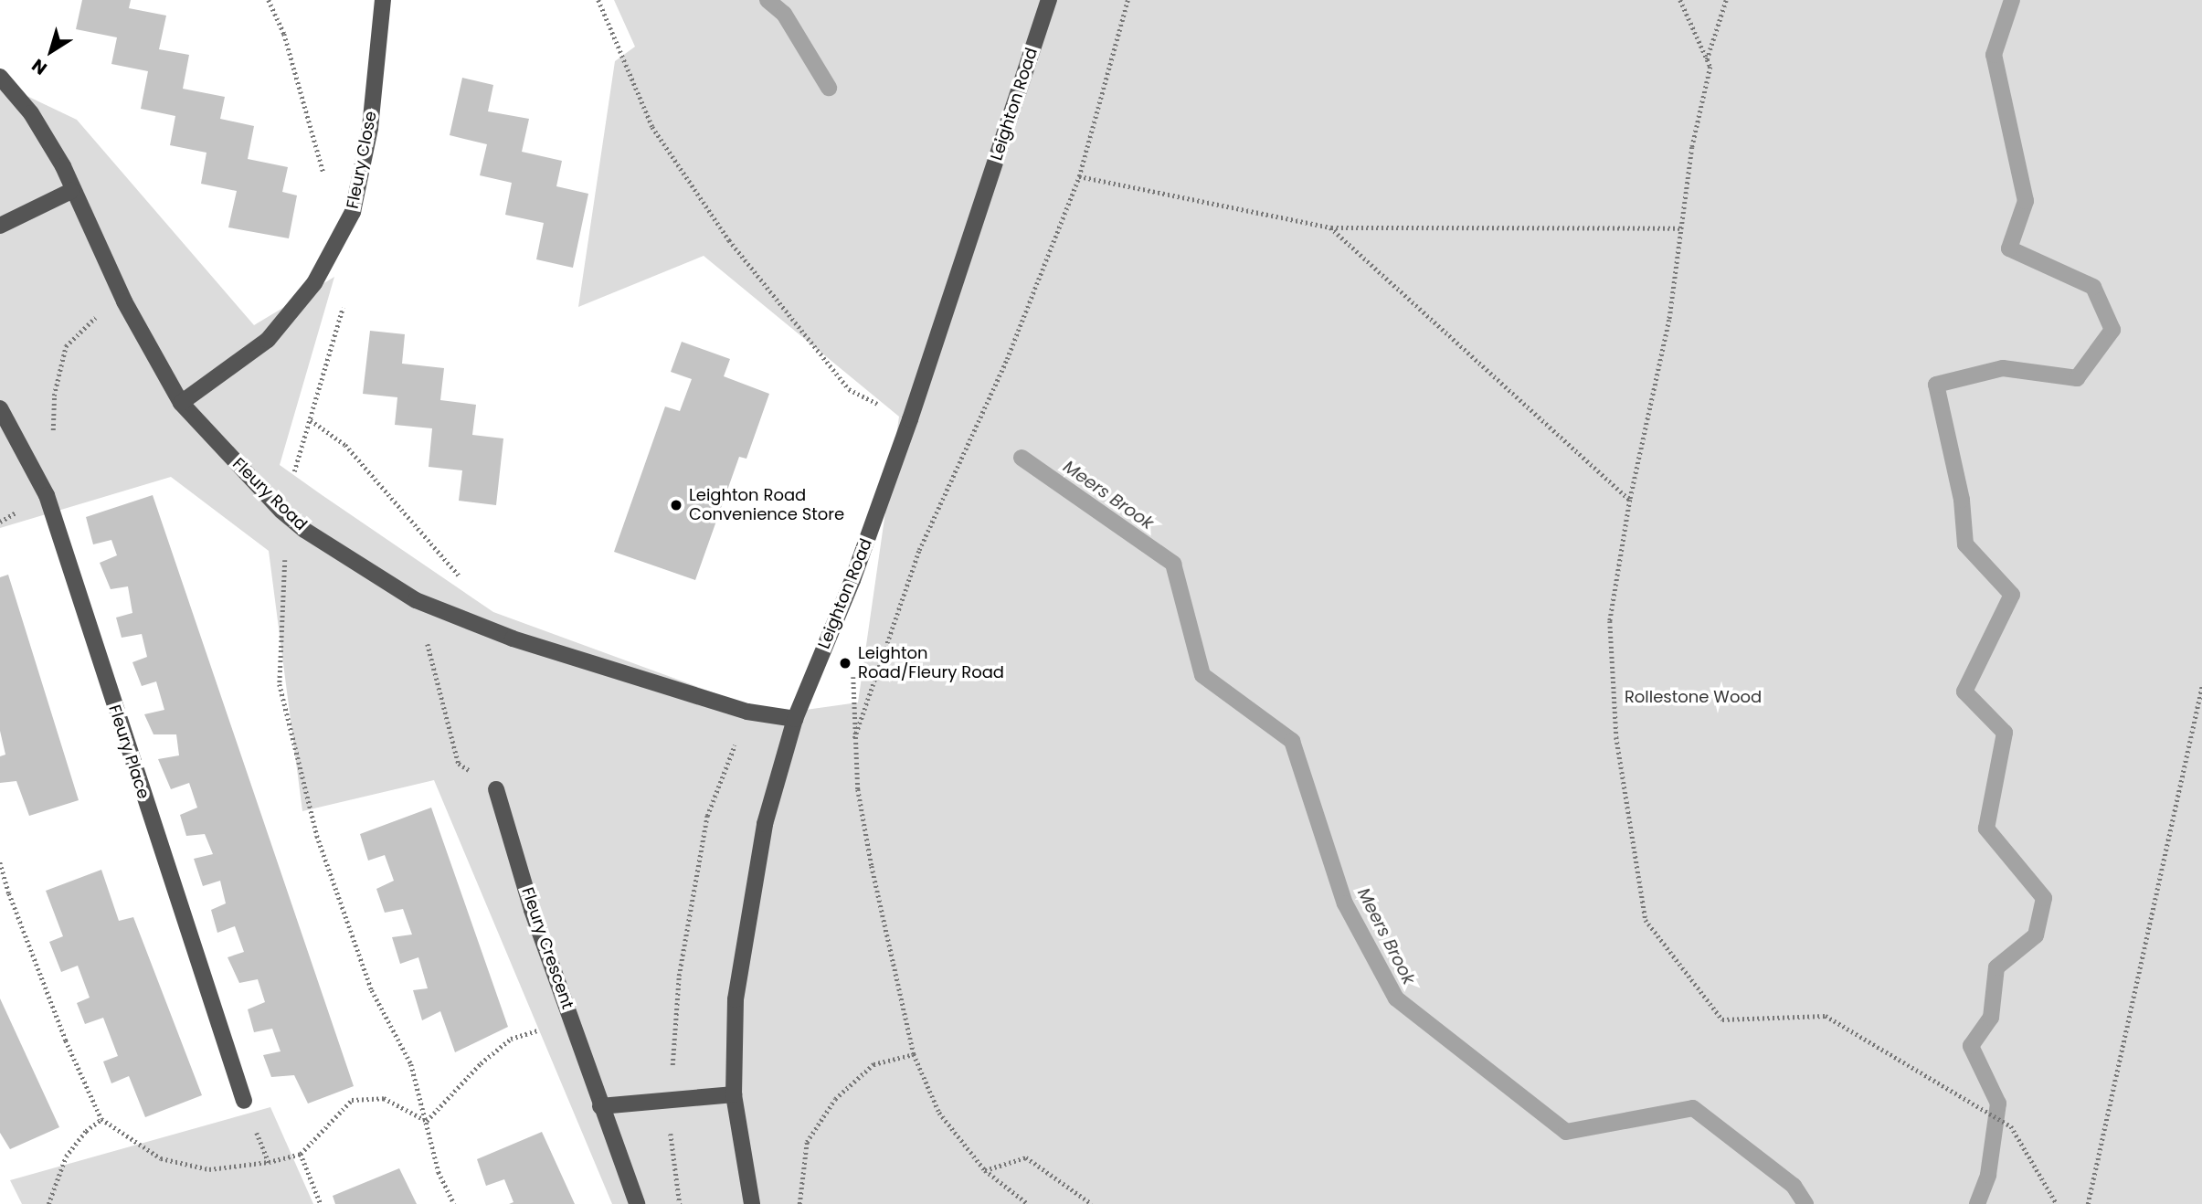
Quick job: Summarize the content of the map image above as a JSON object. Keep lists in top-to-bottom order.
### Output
{
  "streets": {
    "street": [
      "Leighton Road",
      "Fleury Close",
      "Fleury Road",
      "Fleury Place",
      "Fleury Crescent"
    ]
  },
  "crossings": [
    ["Leighton Road", "Fleury Road"],
    ["Fleury Close", "Fleury Road"]
  ],
  "water": ["Meers Brook"],
  "parks": ["Rollestone Wood"],
  "places": ["Leighton Road Convenience Store", "Leighton Road/Fleury Road"],
  "north": "bottom left"
}
